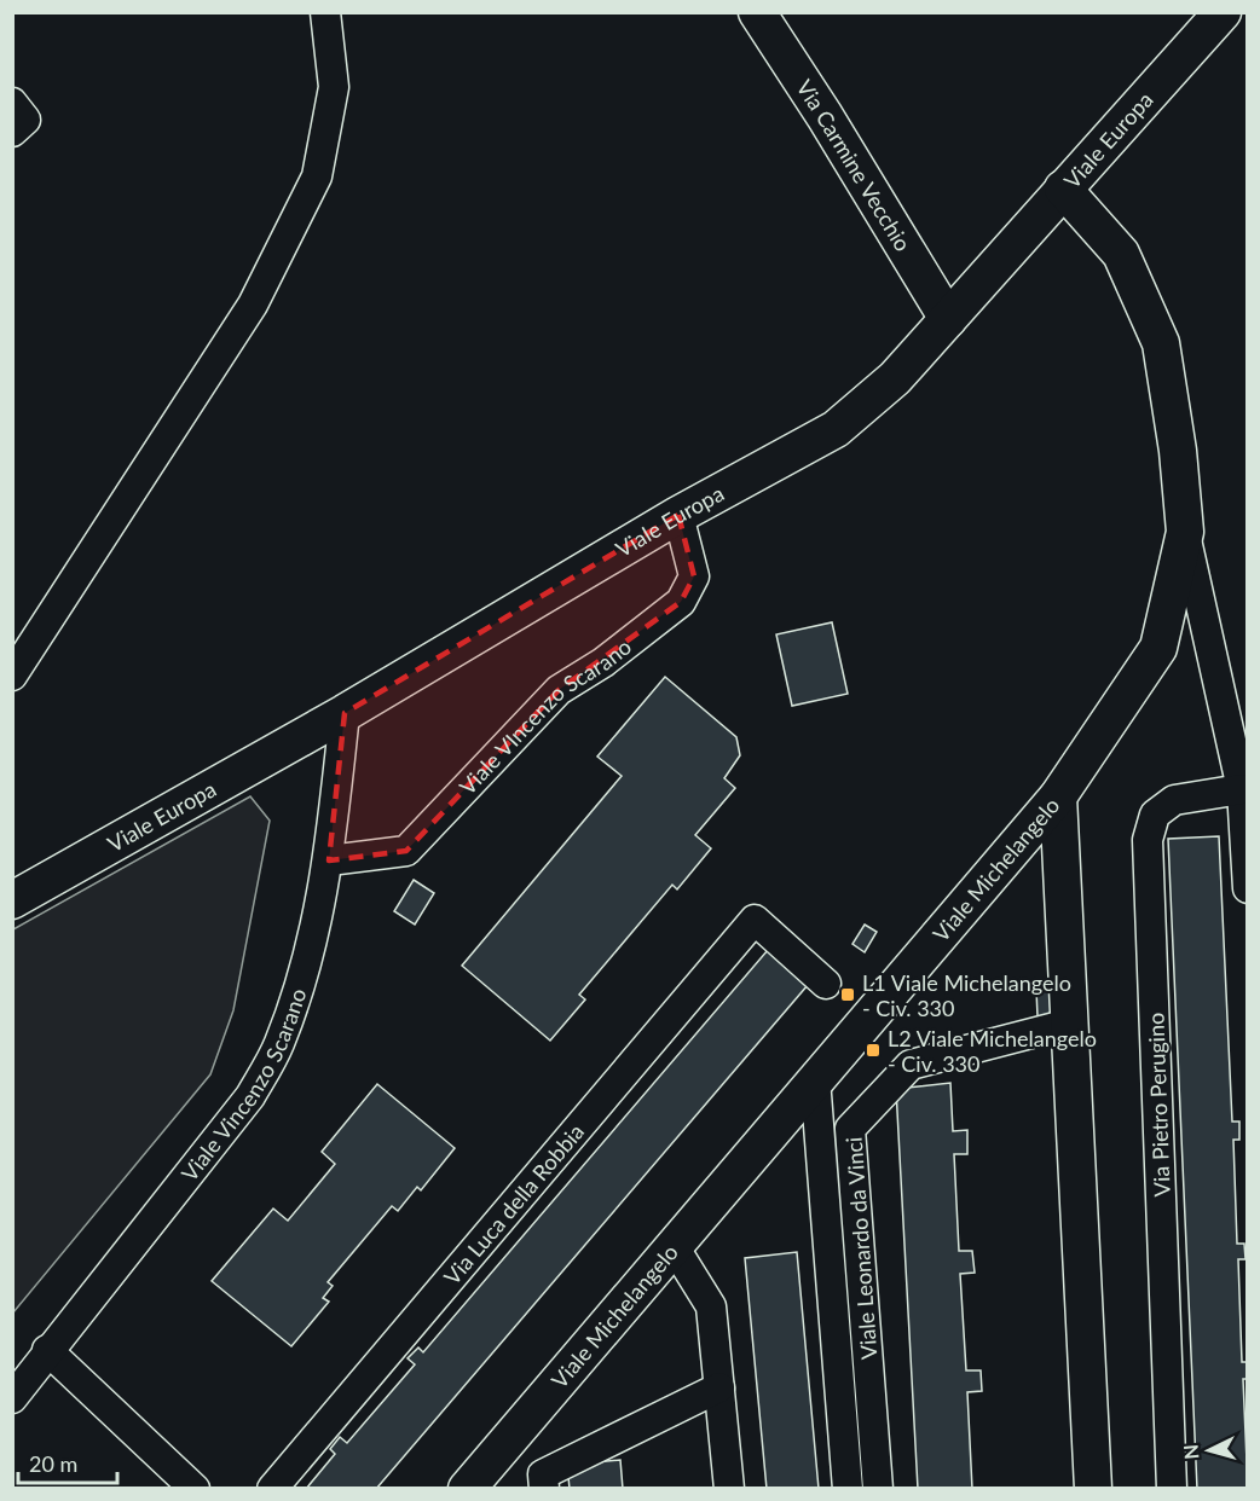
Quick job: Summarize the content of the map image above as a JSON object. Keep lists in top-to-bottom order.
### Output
{
  "streets": {
    "street": [
      "Viale Europa",
      "Via Carmine Vecchio",
      "Viale VIncenzo Scarano",
      "Viale Michelangelo",
      "Viale Vincenzo Scarano",
      "Via Pietro Perugino",
      "Via Luca della Robbia",
      "Viale Leonardo da Vinci"
    ]
  },
  "crossings": [
    ["Viale Europa", "Via Carmine Vecchio"],
    ["Viale Europa", "Viale VIncenzo Scarano"],
    ["Viale Europa", "Viale Michelangelo"],
    ["Viale Europa", "Viale Vincenzo Scarano"],
    ["Viale VIncenzo Scarano", "Viale Vincenzo Scarano"],
    ["Viale Michelangelo", "Viale Leonardo da Vinci"]
  ],
  "places": {
    "transit": ["L1 Viale Michelangelo - Civ. 330", "L2 Viale Michelangelo - Civ. 330"]
  },
  "scale_bar": "20 m",
  "north": "left"
}
